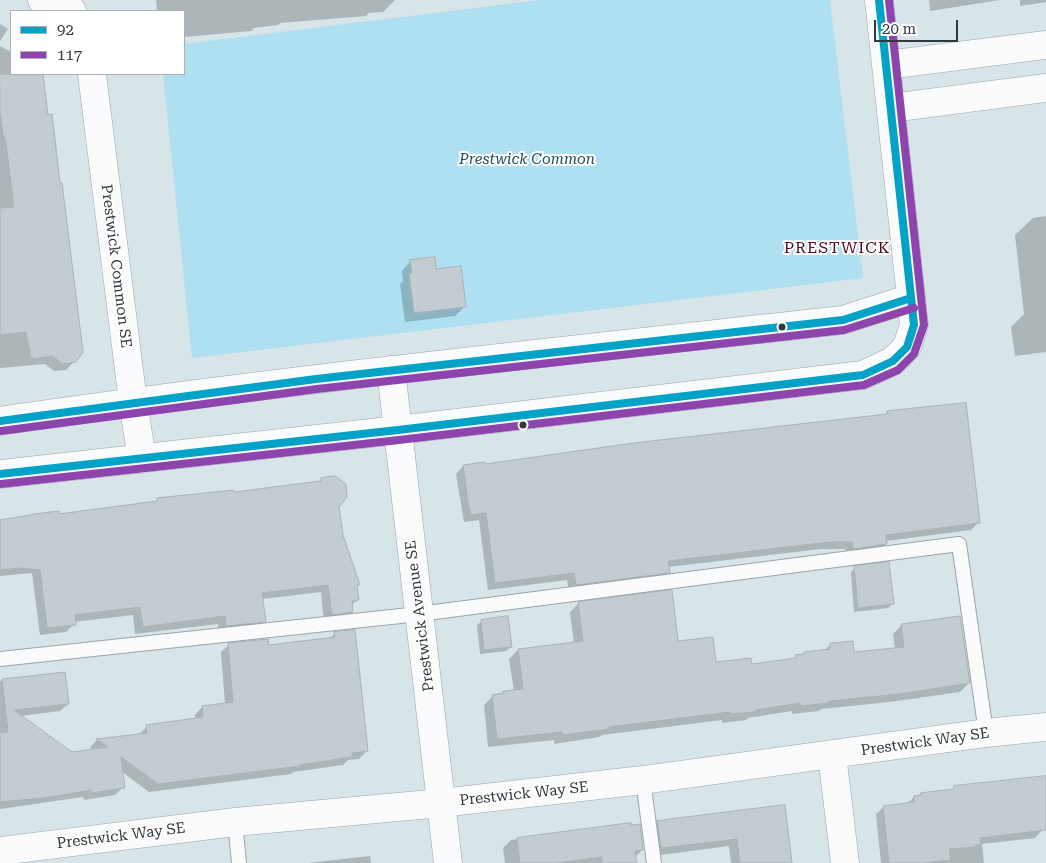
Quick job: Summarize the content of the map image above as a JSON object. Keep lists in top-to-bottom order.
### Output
{
  "streets": {
    "street": ["Prestwick Common SE", "Prestwick Avenue SE", "Prestwick Way SE"]
  },
  "crossings": [
    ["Prestwick Avenue SE", "Prestwick Way SE"]
  ],
  "districts": ["PRESTWICK"],
  "parks": ["Prestwick Common"],
  "lines": ["transit line 92", "transit line 117"],
  "legend": ["92", "117"],
  "scale_bar": "20 m"
}
